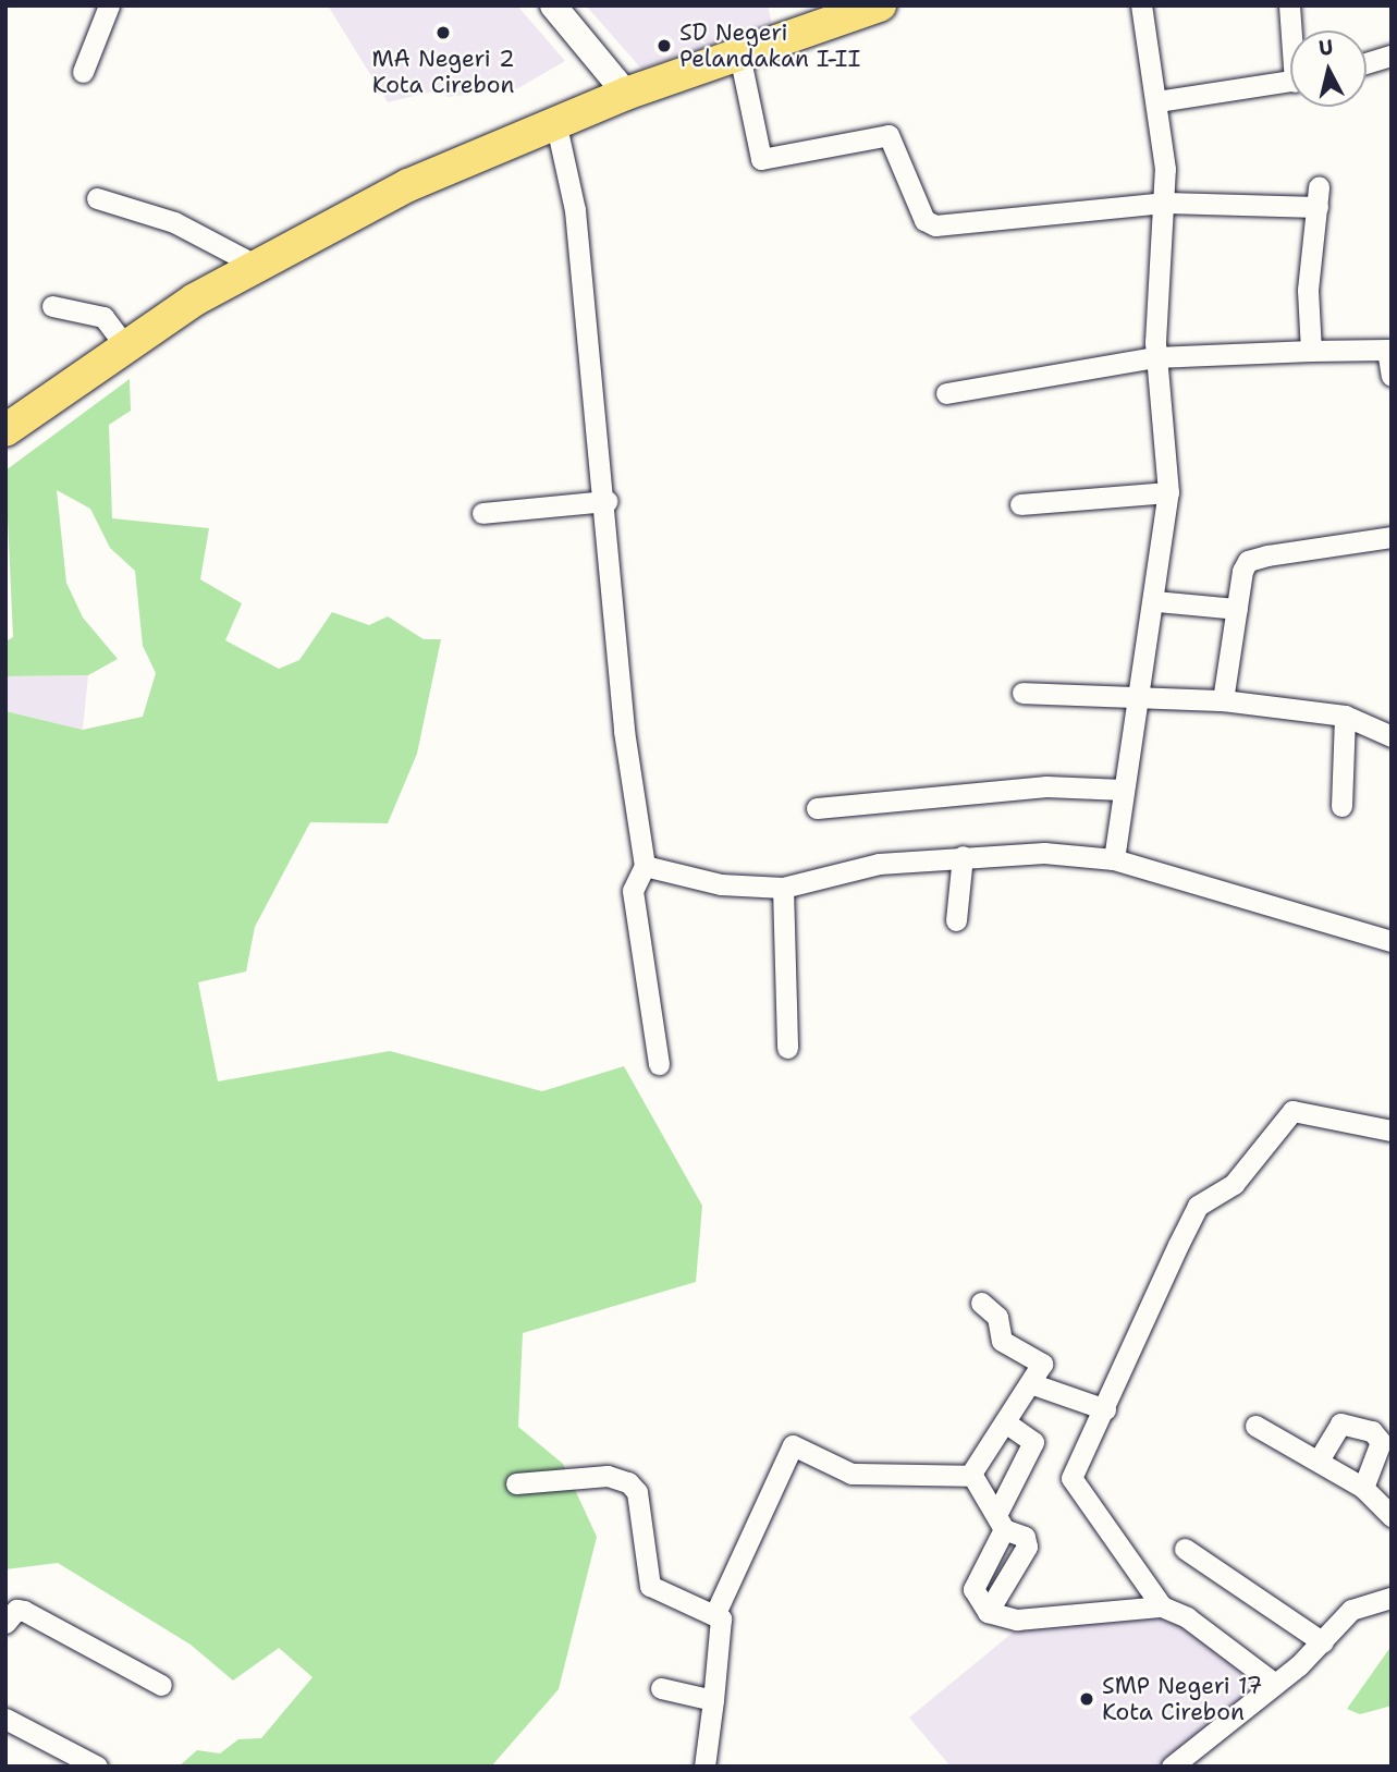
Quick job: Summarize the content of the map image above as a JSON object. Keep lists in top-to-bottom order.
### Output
{
  "places": ["MA Negeri 2 Kota Cirebon", "SD Negeri Pelandakan I-II", "SMP Negeri 17 Kota Cirebon"],
  "north": "top"
}
